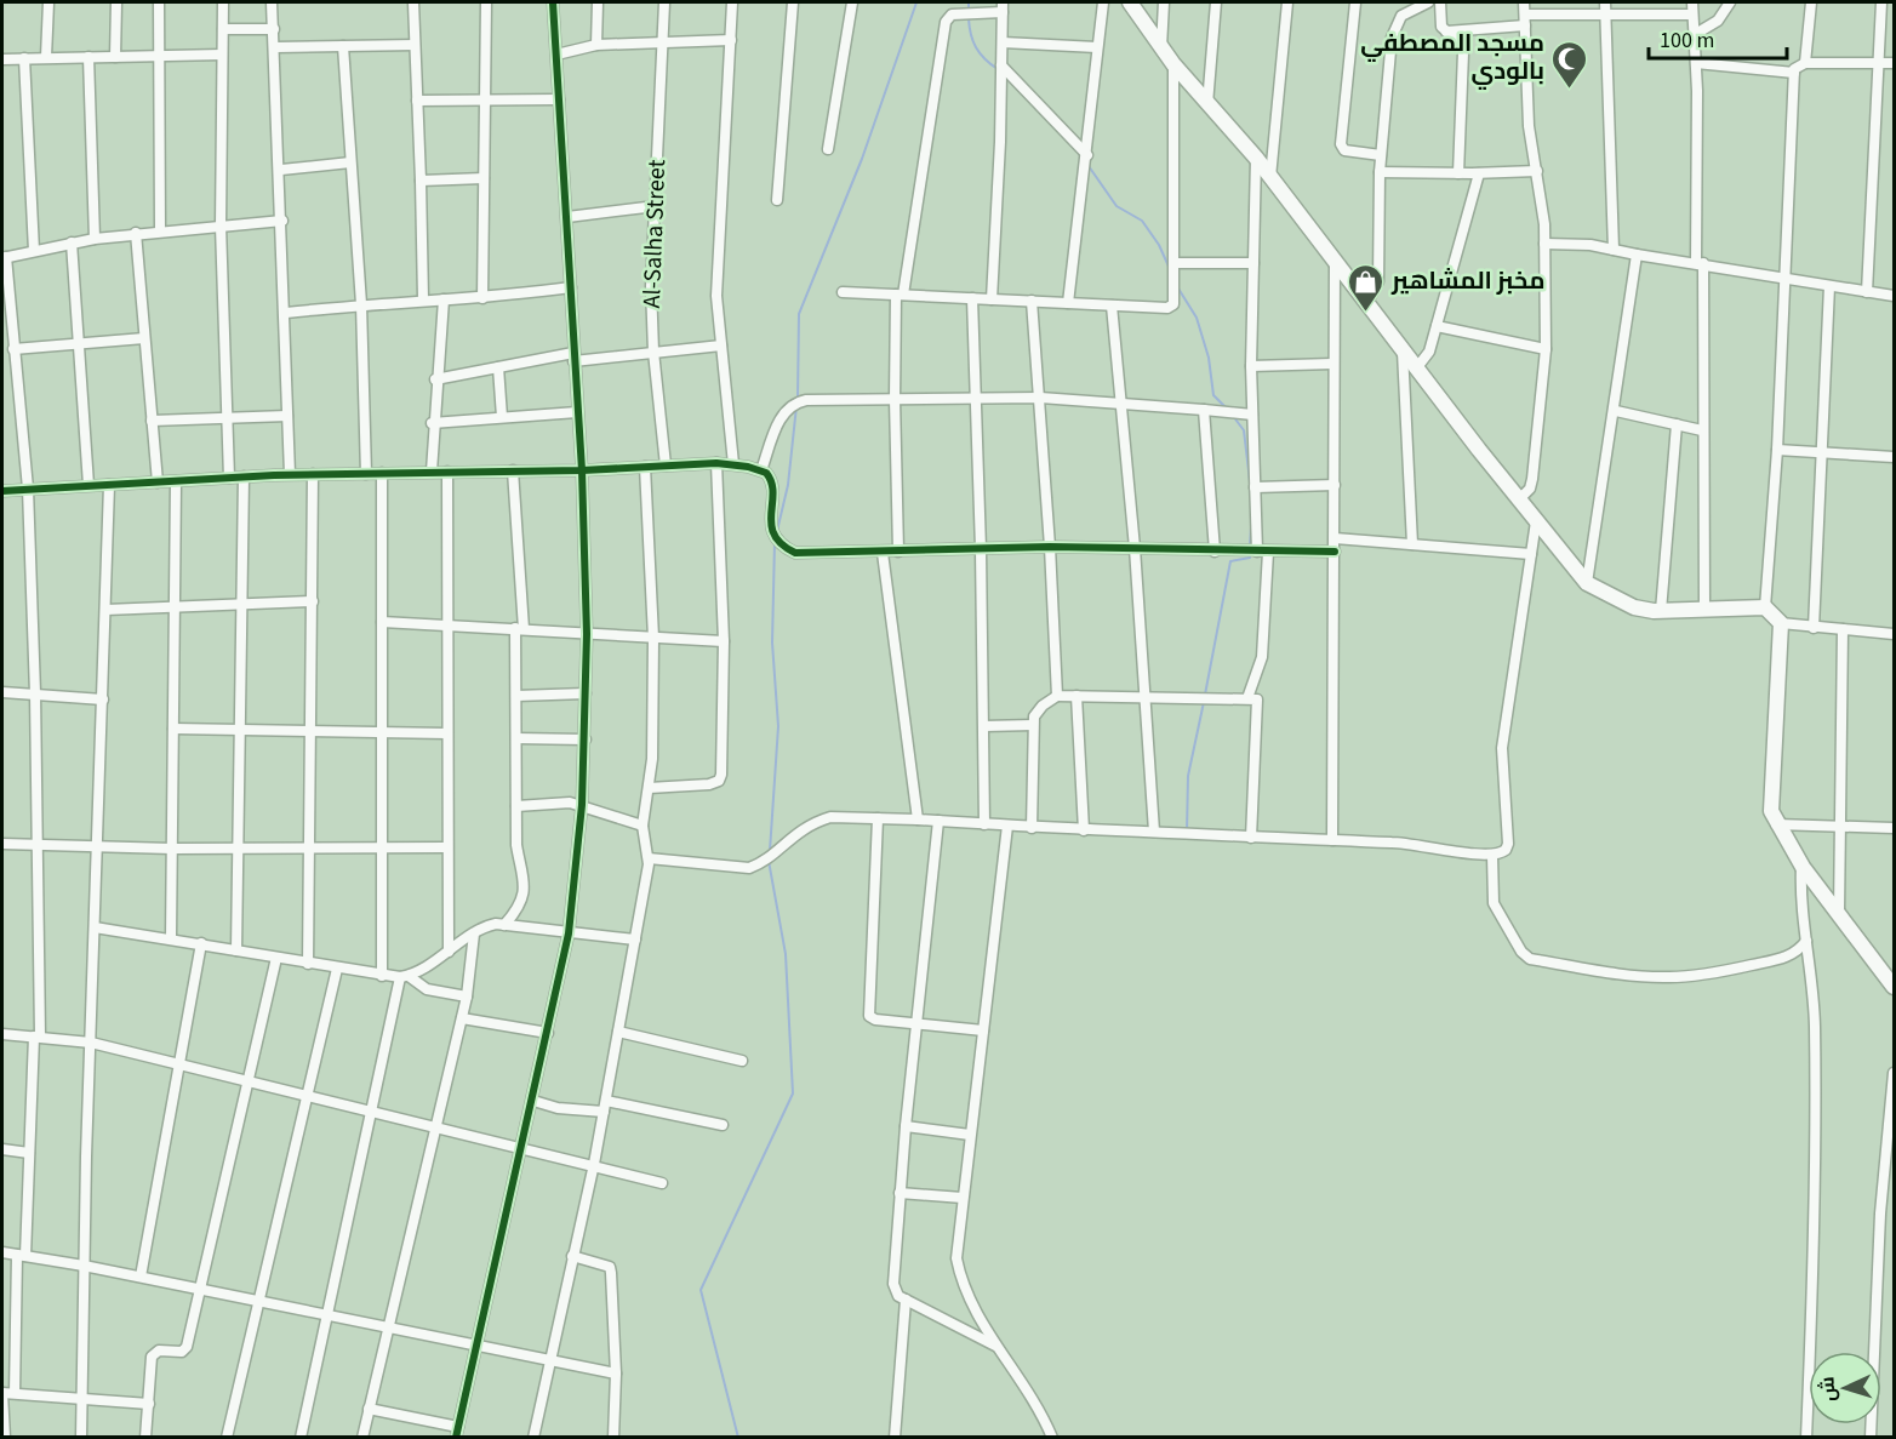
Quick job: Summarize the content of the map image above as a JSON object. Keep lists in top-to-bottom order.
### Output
{
  "streets": {
    "street": ["Al-Salha Street"]
  },
  "places": {
    "mosque": ["مسجد المصطفي بالودي"],
    "shop": ["مخبز المشاهير"]
  },
  "scale_bar": "100 m",
  "north": "left"
}
